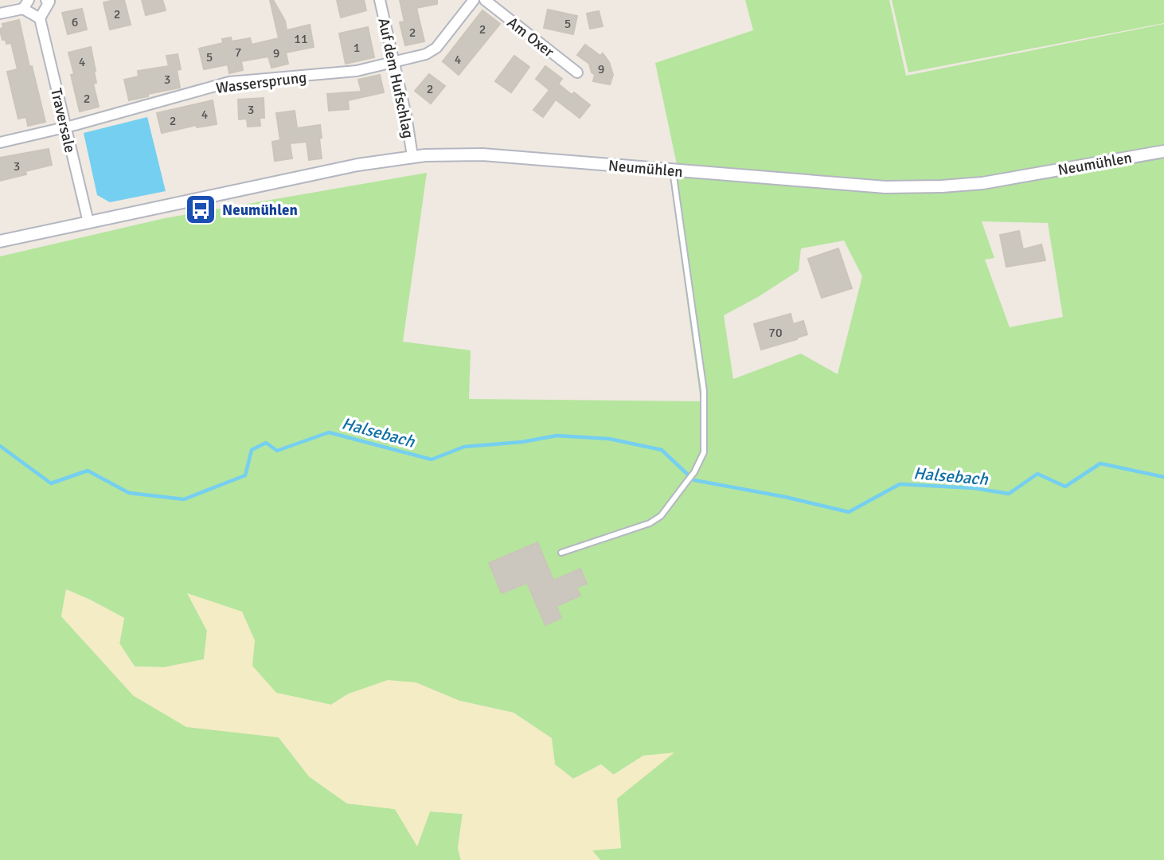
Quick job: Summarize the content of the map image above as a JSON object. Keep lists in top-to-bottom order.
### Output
{
  "streets": {
    "street": [
      "Am Oxer",
      "Auf dem Hufschlag",
      "Wassersprung",
      "Traversale",
      "Neumühlen"
    ]
  },
  "crossings": [
    ["Auf dem Hufschlag", "Wassersprung"],
    ["Auf dem Hufschlag", "Neumühlen"],
    ["Wassersprung", "Traversale"],
    ["Traversale", "Neumühlen"]
  ],
  "water": ["Halsebach"],
  "places": {
    "bus stop": ["Neumühlen"]
  },
  "house_numbers": [
    "2",
    "6",
    "5",
    "2",
    "2",
    "11",
    "1",
    "7",
    "9",
    "5",
    "4",
    "4",
    "9",
    "3",
    "2",
    "2",
    "3",
    "4",
    "2",
    "3",
    "70"
  ]
}
